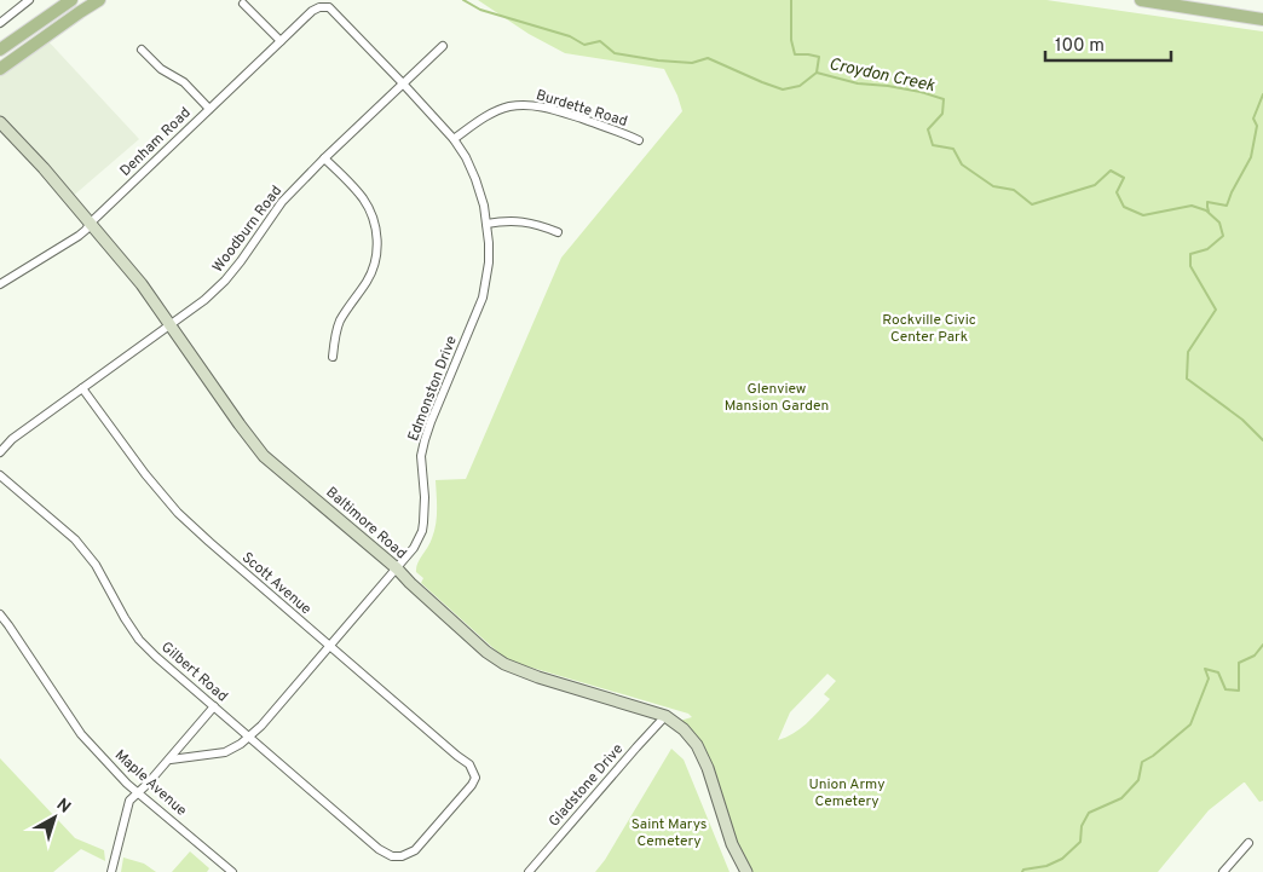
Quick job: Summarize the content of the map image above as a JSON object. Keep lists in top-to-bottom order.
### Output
{
  "streets": {
    "street": [
      "Burdette Road",
      "Denham Road",
      "Woodburn Road",
      "Edmonston Drive",
      "Baltimore Road",
      "Scott Avenue",
      "Gilbert Road",
      "Maple Avenue",
      "Gladstone Drive"
    ]
  },
  "crossings": [
    ["Burdette Road", "Edmonston Drive"],
    ["Denham Road", "Edmonston Drive"],
    ["Denham Road", "Baltimore Road"],
    ["Woodburn Road", "Edmonston Drive"],
    ["Woodburn Road", "Baltimore Road"],
    ["Woodburn Road", "Scott Avenue"],
    ["Edmonston Drive", "Baltimore Road"],
    ["Edmonston Drive", "Scott Avenue"],
    ["Edmonston Drive", "Gilbert Road"],
    ["Baltimore Road", "Gladstone Drive"],
    ["Scott Avenue", "Gilbert Road"]
  ],
  "water": ["Croydon Creek"],
  "parks": [
    "Rockville Civic Center Park",
    "Glenview Mansion Garden",
    "Union Army Cemetery",
    "Saint Marys Cemetery"
  ],
  "scale_bar": "100 m",
  "north": "top right"
}
